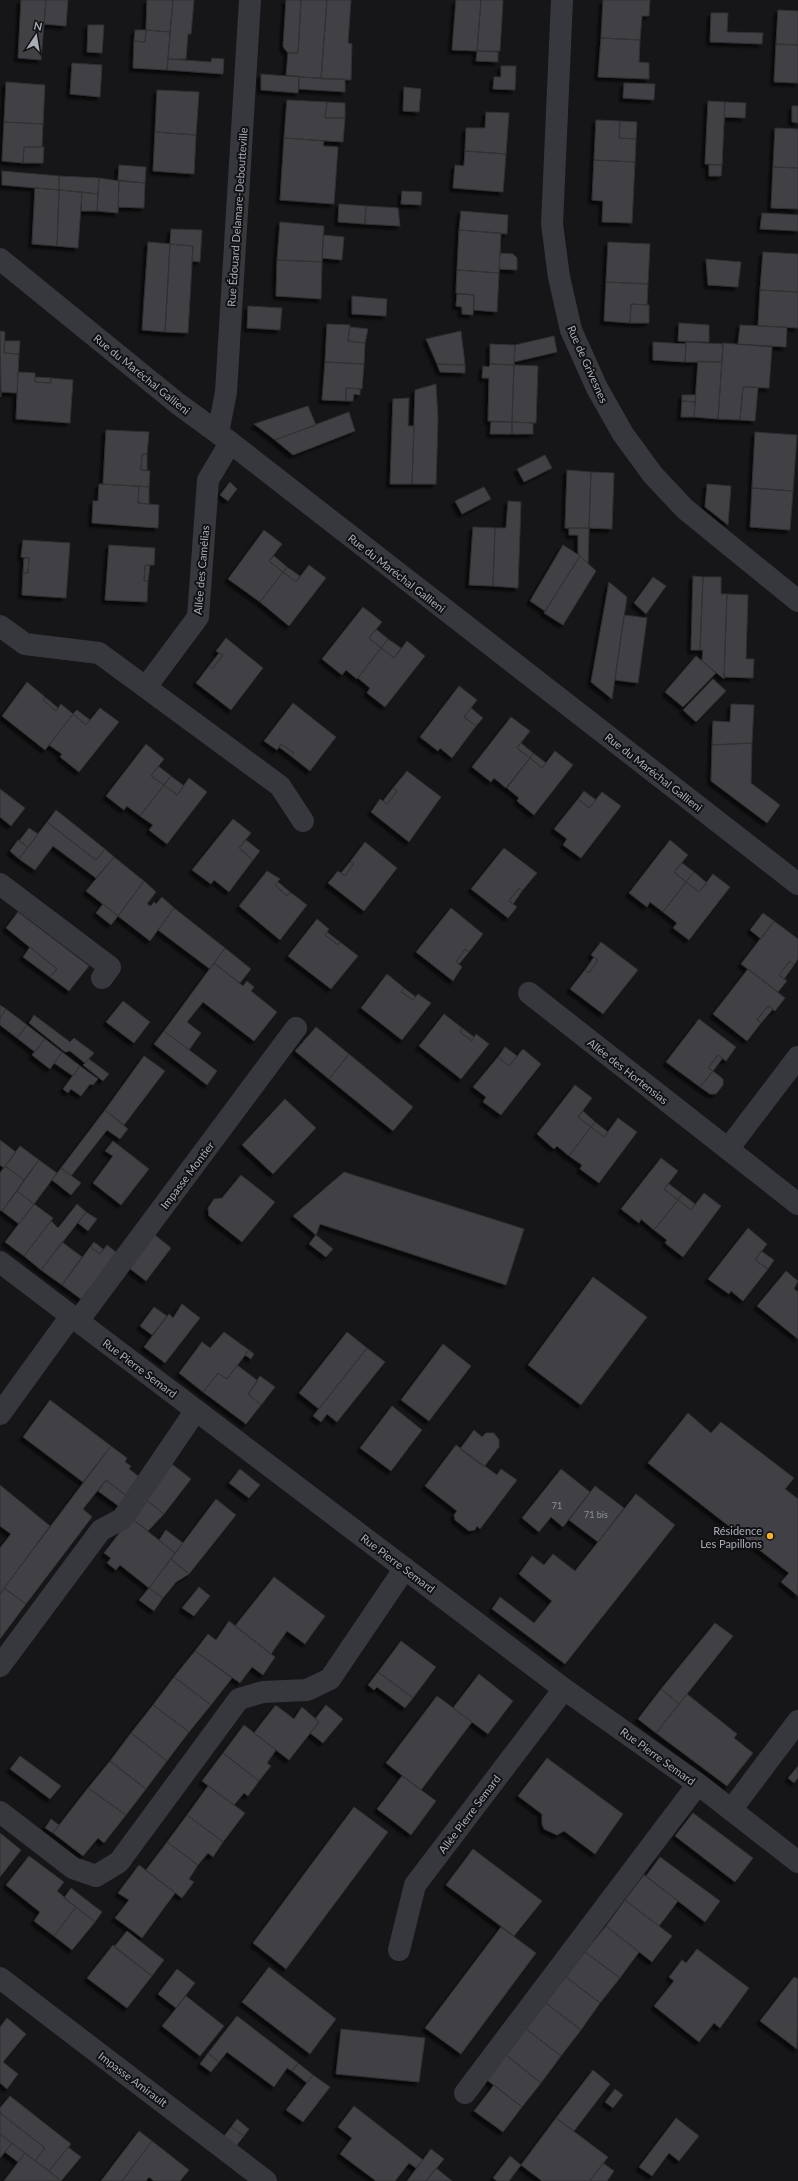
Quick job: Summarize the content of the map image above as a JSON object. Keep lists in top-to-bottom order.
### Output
{
  "streets": {
    "street": [
      "Rue Édouard Delamare-Deboutteville",
      "Rue de Grivesnes",
      "Rue du Maréchal Gallieni",
      "Allée des Camélias",
      "Allée des Hortensias",
      "Impasse Montier",
      "Rue Pierre Semard",
      "Allée Pierre Semard",
      "Impasse Amirault"
    ]
  },
  "crossings": [
    ["Rue Édouard Delamare-Deboutteville", "Rue du Maréchal Gallieni"],
    ["Rue Édouard Delamare-Deboutteville", "Allée des Camélias"],
    ["Rue du Maréchal Gallieni", "Allée des Camélias"],
    ["Impasse Montier", "Rue Pierre Semard"],
    ["Rue Pierre Semard", "Allée Pierre Semard"]
  ],
  "places": ["Résidence Les Papillons"],
  "house_numbers": ["71", "71 bis"],
  "north": "top"
}
